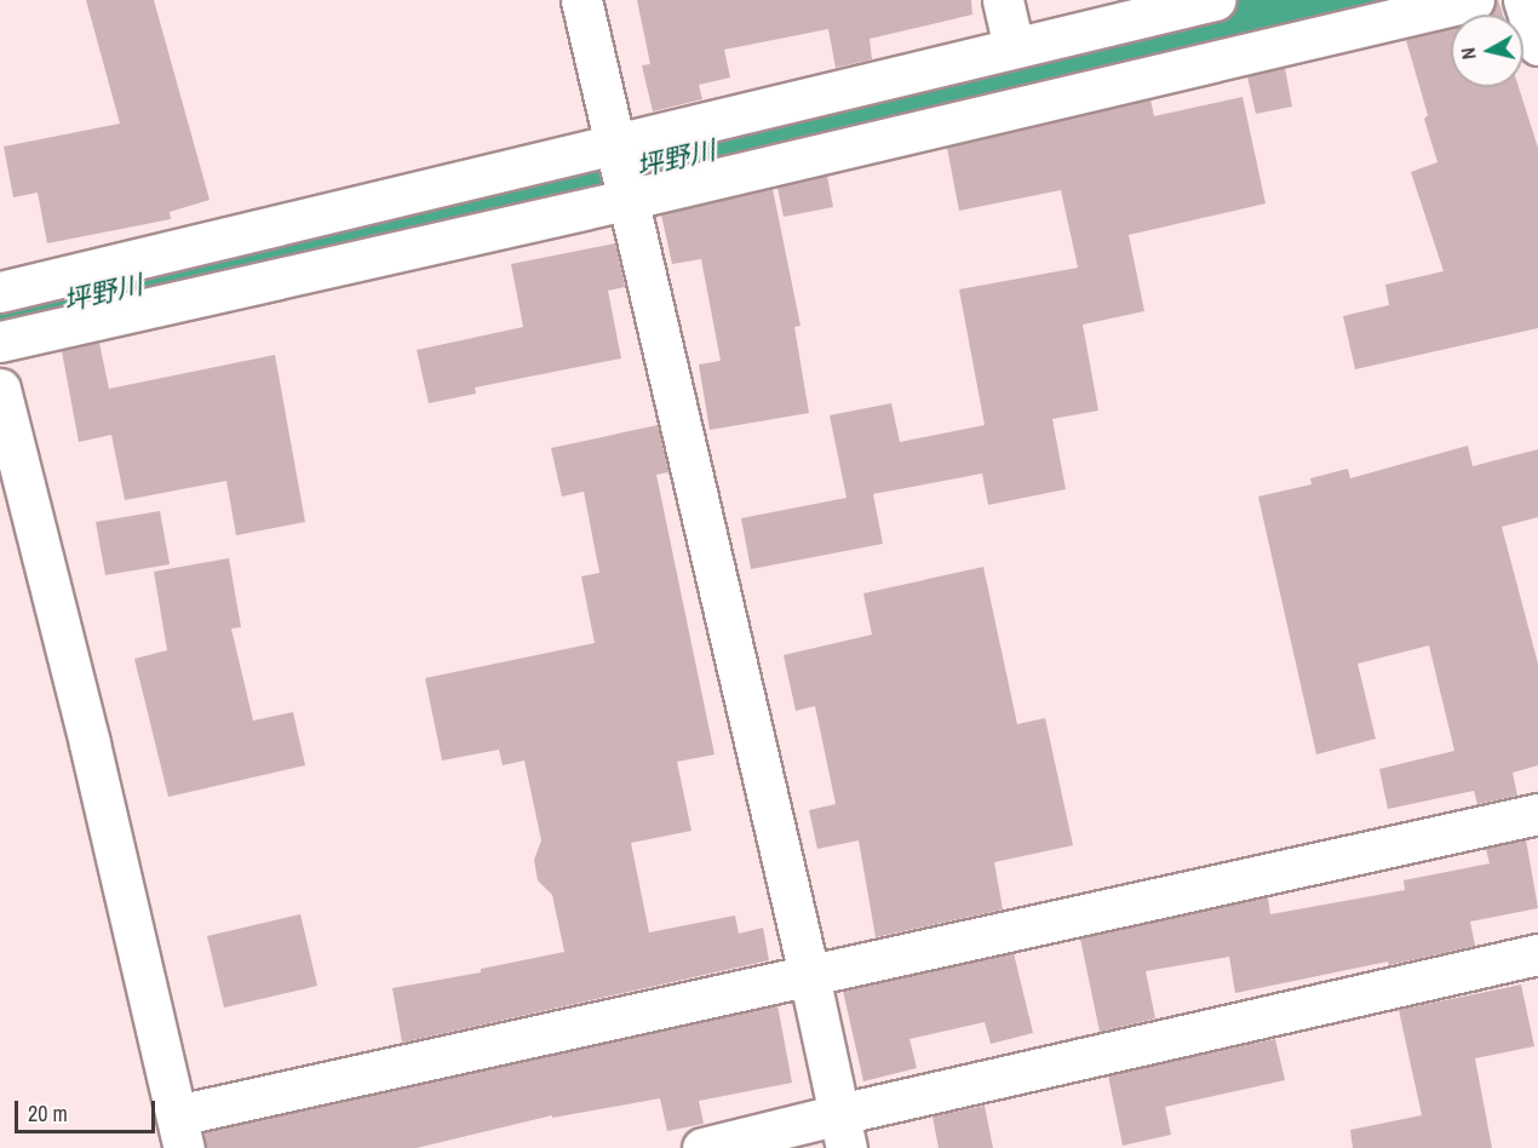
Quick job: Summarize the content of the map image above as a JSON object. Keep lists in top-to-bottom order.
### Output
{
  "water": ["坪野川"],
  "scale_bar": "20 m",
  "north": "left"
}
